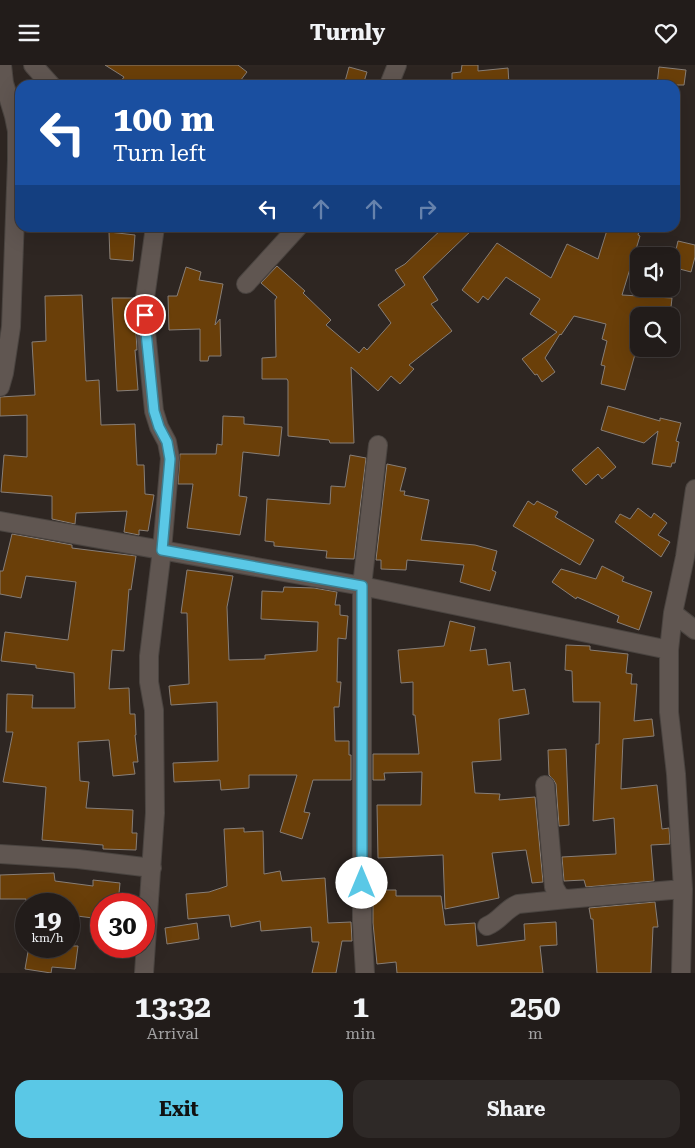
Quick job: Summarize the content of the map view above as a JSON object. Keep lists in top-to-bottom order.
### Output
{
  "page": {
    "header": "Turnly",
    "turn": ["100 m", "Turn left"],
    "speed": "19 km/h",
    "limit": "30",
    "eta": [
      "13:32",
      "Arrival",
      "1",
      "min",
      "250",
      "m"
    ],
    "buttons": ["Exit", "Share"]
  }
}
